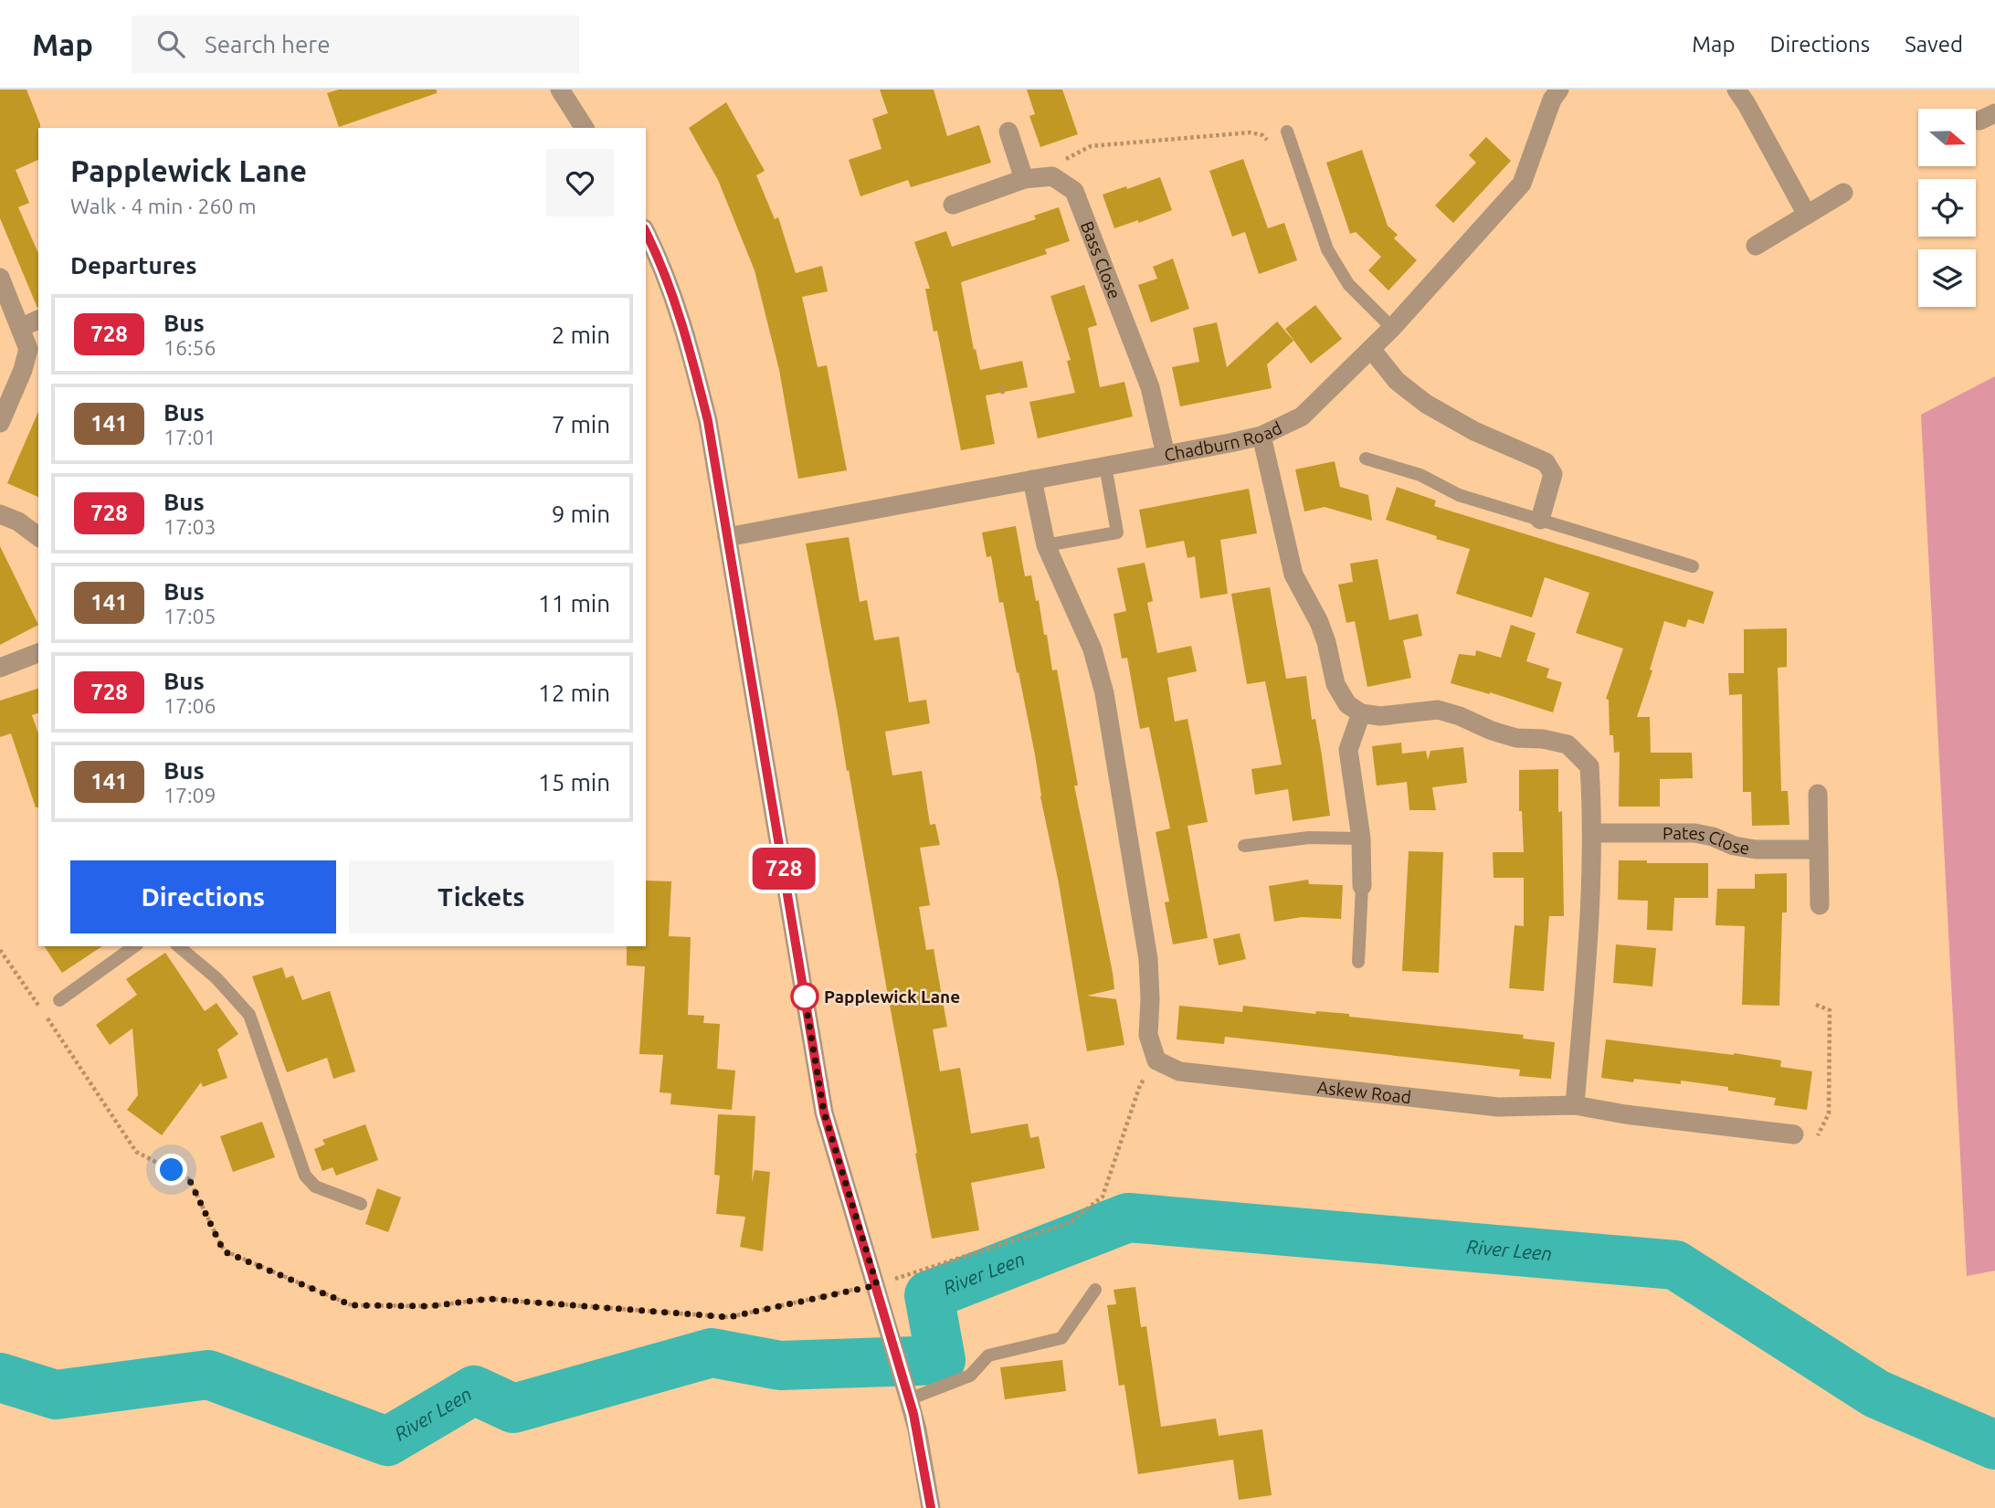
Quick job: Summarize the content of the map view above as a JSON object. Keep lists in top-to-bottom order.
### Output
{
  "streets": {
    "street": [
      "Bass Close",
      "Chadburn Road",
      "Pates Close",
      "Askew Road"
    ]
  },
  "crossings": [
    ["Bass Close", "Chadburn Road"]
  ],
  "water": ["River Leen"],
  "places": ["Papplewick Lane"],
  "lines": ["bus line 728"],
  "north": "right",
  "page": {
    "header": "Map",
    "search": "Search here",
    "nav": ["Map", "Directions", "Saved"],
    "on_map": "728",
    "heading": [
      ["Papplewick Lane", "Walk · 4 min · 260 m"],
      "Departures"
    ],
    "list": [
      {
        "mark": "728",
        "name": "Bus",
        "note": "16:56",
        "value": "2 min"
      },
      {
        "mark": "141",
        "name": "Bus",
        "note": "17:01",
        "value": "7 min"
      },
      {
        "mark": "728",
        "name": "Bus",
        "note": "17:03",
        "value": "9 min"
      },
      {
        "mark": "141",
        "name": "Bus",
        "note": "17:05",
        "value": "11 min"
      },
      {
        "mark": "728",
        "name": "Bus",
        "note": "17:06",
        "value": "12 min"
      },
      {
        "mark": "141",
        "name": "Bus",
        "note": "17:09",
        "value": "15 min"
      }
    ],
    "buttons": ["Directions", "Tickets"]
  }
}
